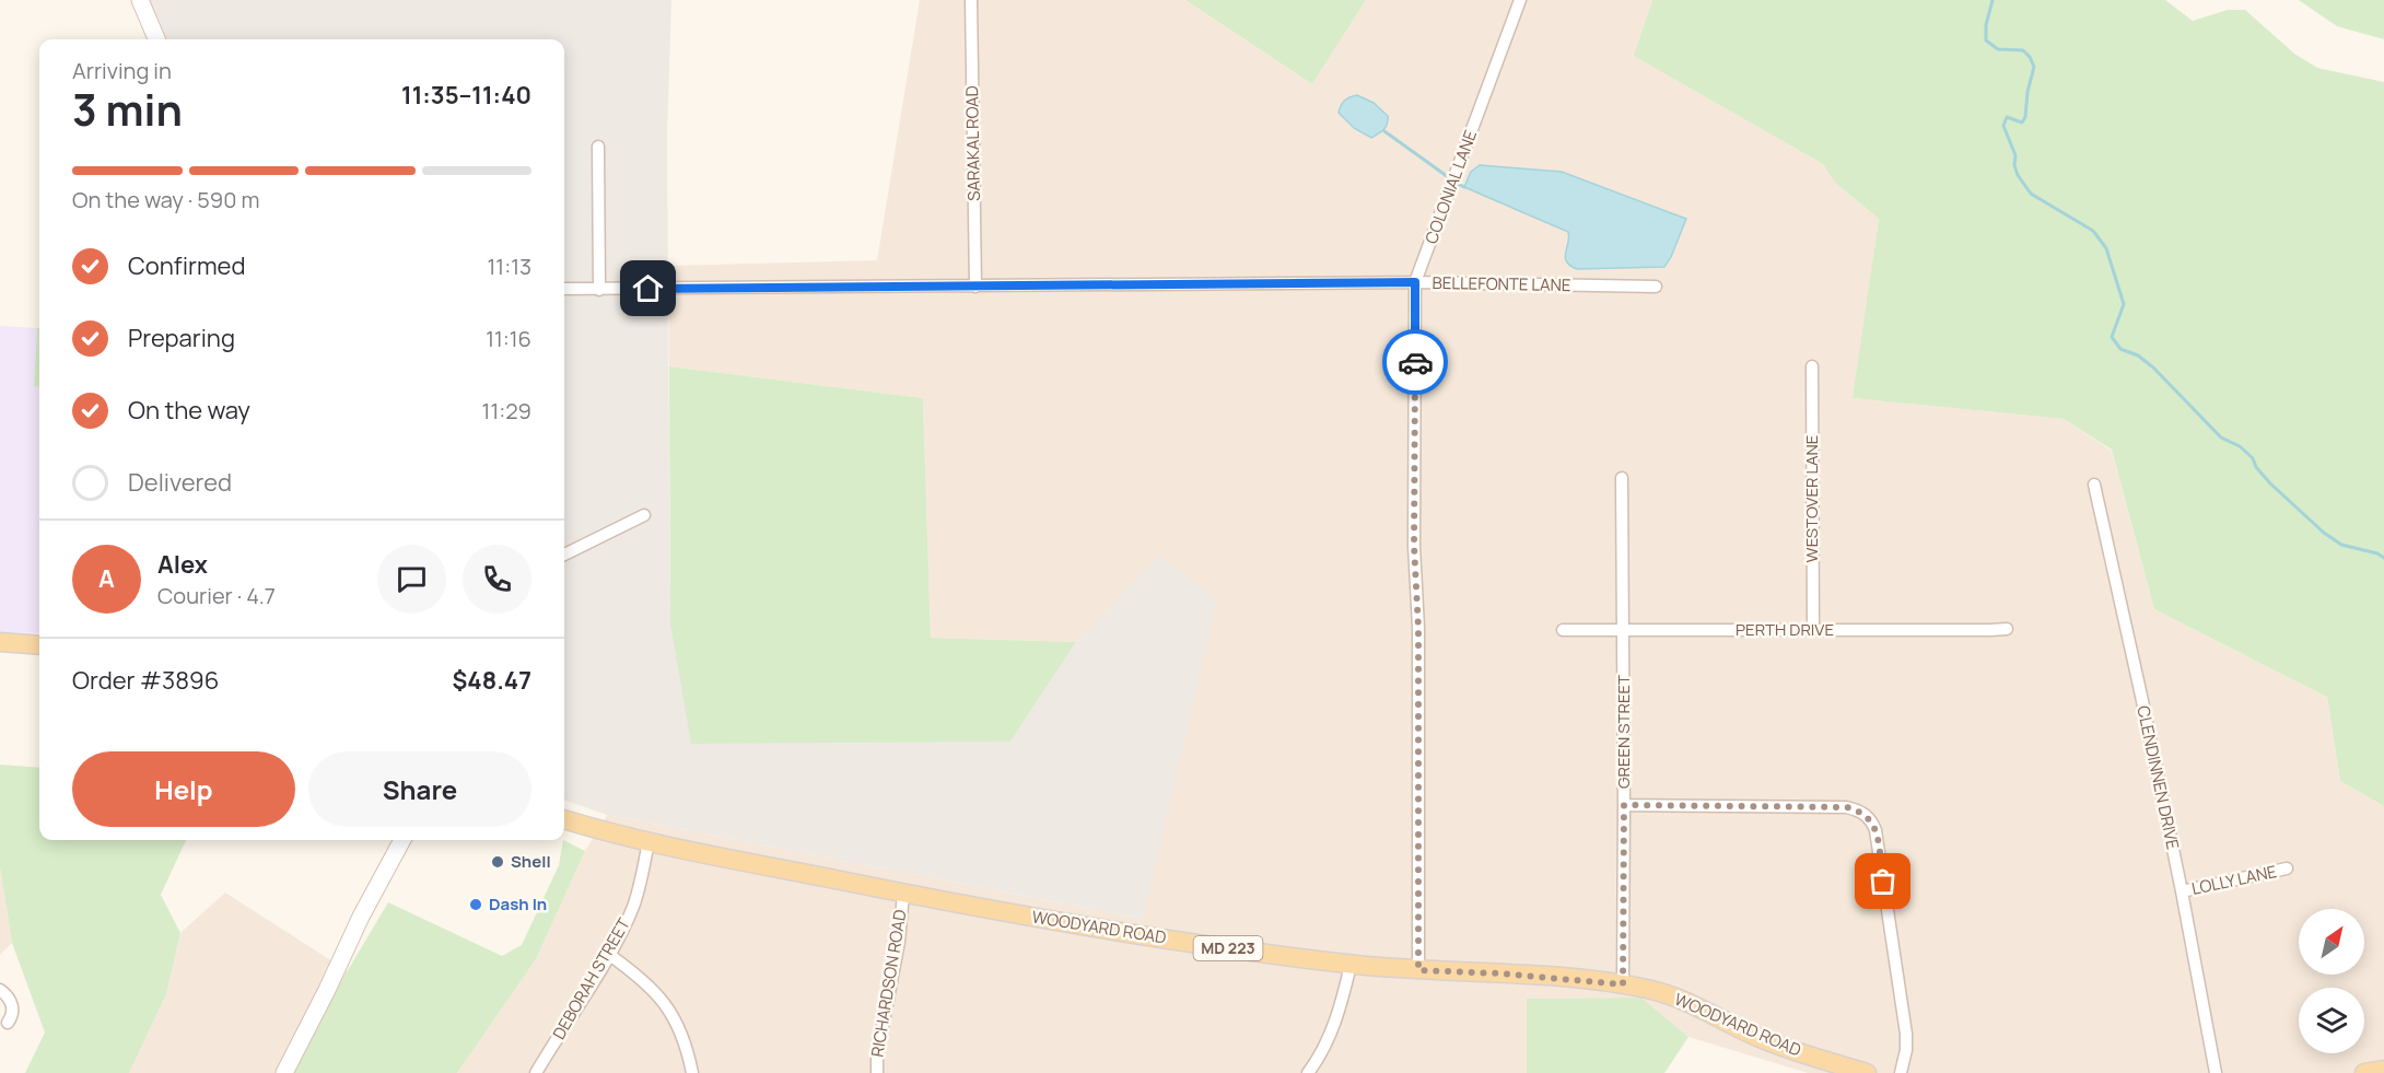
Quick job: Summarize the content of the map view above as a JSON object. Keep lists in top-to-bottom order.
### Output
{
  "streets": {
    "main road": ["WOODYARD ROAD", "MD 223"],
    "street": [
      "SARAKAL ROAD",
      "COLONIAL LANE",
      "BELLEFONTE LANE",
      "WESTOVER LANE",
      "PERTH DRIVE",
      "GREEN STREET",
      "CLENDINNEN DRIVE",
      "LOLLY LANE",
      "DEBORAH STREET",
      "RICHARDSON ROAD"
    ]
  },
  "crossings": [
    ["SARAKAL ROAD", "BELLEFONTE LANE"],
    ["COLONIAL LANE", "BELLEFONTE LANE"],
    ["COLONIAL LANE", "WOODYARD ROAD"],
    ["WESTOVER LANE", "PERTH DRIVE"],
    ["PERTH DRIVE", "GREEN STREET"],
    ["GREEN STREET", "WOODYARD ROAD"],
    ["CLENDINNEN DRIVE", "LOLLY LANE"],
    ["WOODYARD ROAD", "DEBORAH STREET"],
    ["WOODYARD ROAD", "RICHARDSON ROAD"]
  ],
  "places": ["Shell", "Dash In"],
  "north": "top right",
  "page": {
    "heading": ["3 min", "Arriving in", "11:35–11:40"],
    "panel": [
      "Alex",
      "Courier · 4.7",
      "Order #3896",
      "$48.47"
    ],
    "bar": "On the way · 590 m",
    "list": [
      ["Confirmed", "11:13"],
      ["Preparing", "11:16"],
      ["On the way", "11:29"],
      "Delivered"
    ],
    "round": "A",
    "buttons": ["Help", "Share"]
  }
}
